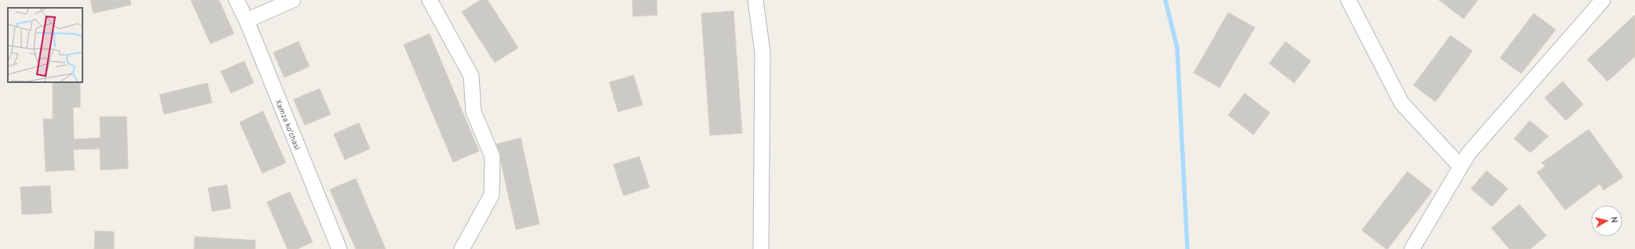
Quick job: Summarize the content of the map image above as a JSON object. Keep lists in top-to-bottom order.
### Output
{
  "streets": {
    "street": ["Xamza ko'chasi"]
  },
  "north": "right"
}
